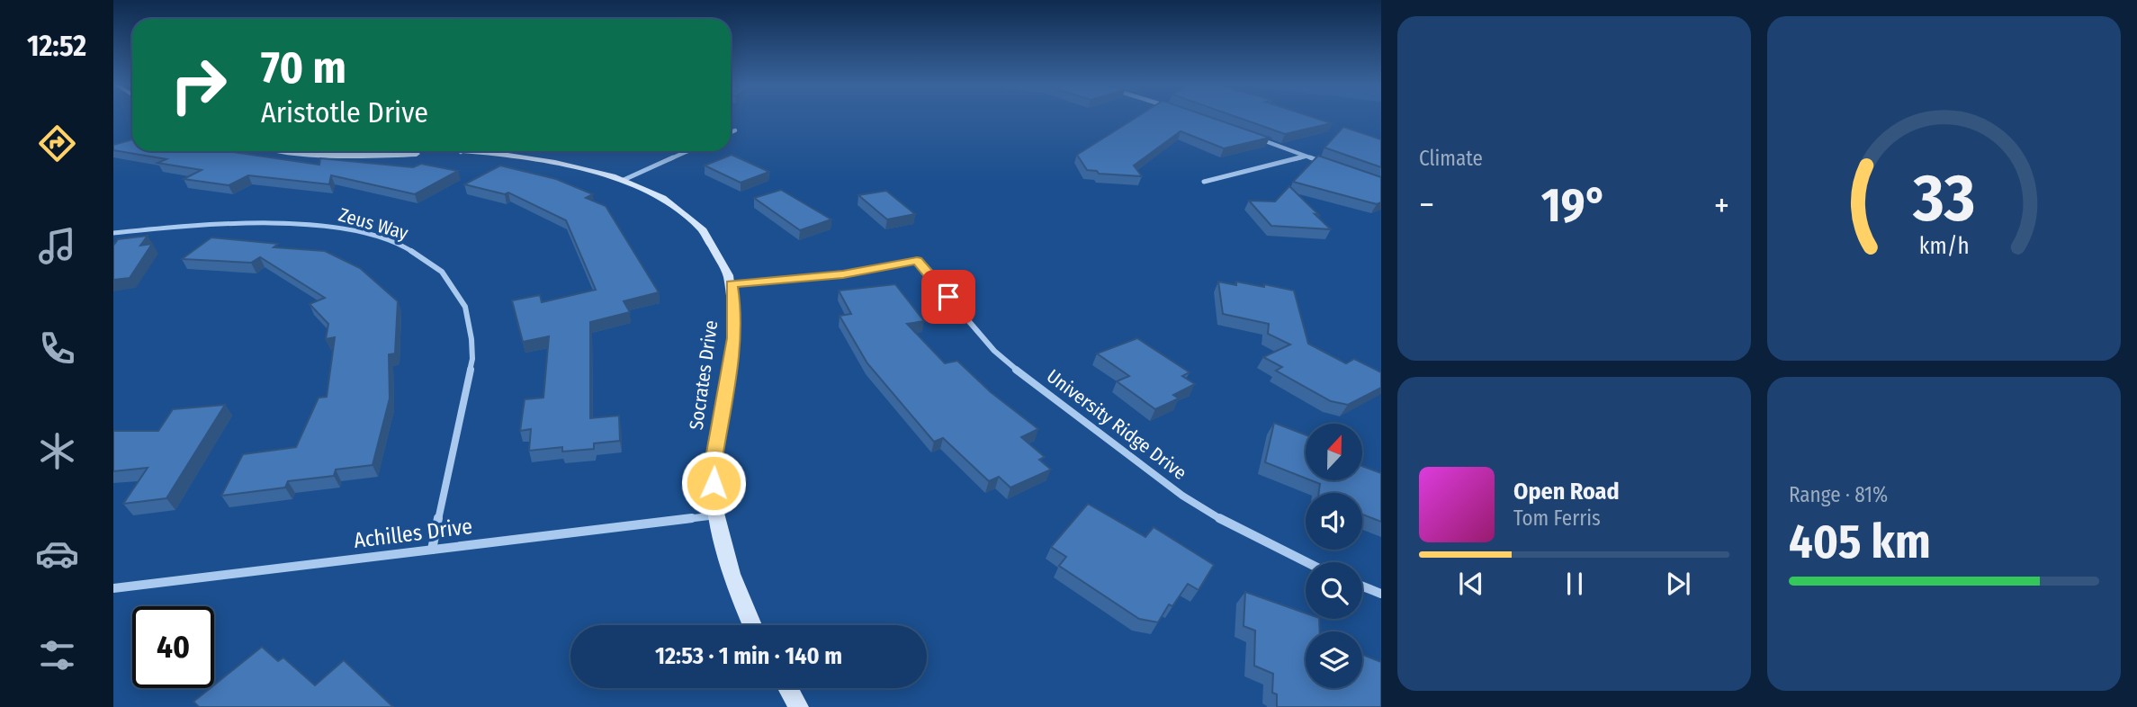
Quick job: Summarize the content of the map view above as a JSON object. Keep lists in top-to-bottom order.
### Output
{
  "streets": {
    "street": [
      "Zeus Way",
      "Socrates Drive",
      "University Ridge Drive",
      "Achilles Drive"
    ]
  },
  "crossings": [
    ["Zeus Way", "Achilles Drive"],
    ["Socrates Drive", "University Ridge Drive"],
    ["Socrates Drive", "Achilles Drive"]
  ],
  "north": "top",
  "page": {
    "tabs": "12:52",
    "tile": [
      "Climate",
      ["Range · 81%", "405 km"]
    ],
    "turn": ["70 m", "Aristotle Drive"],
    "heat": ["−", "19°", "+"],
    "song": ["Open Road", "Tom Ferris"],
    "limit": "40",
    "trip": "12:53 · 1 min · 140 m",
    "gauge": ["33", "km/h"]
  }
}
